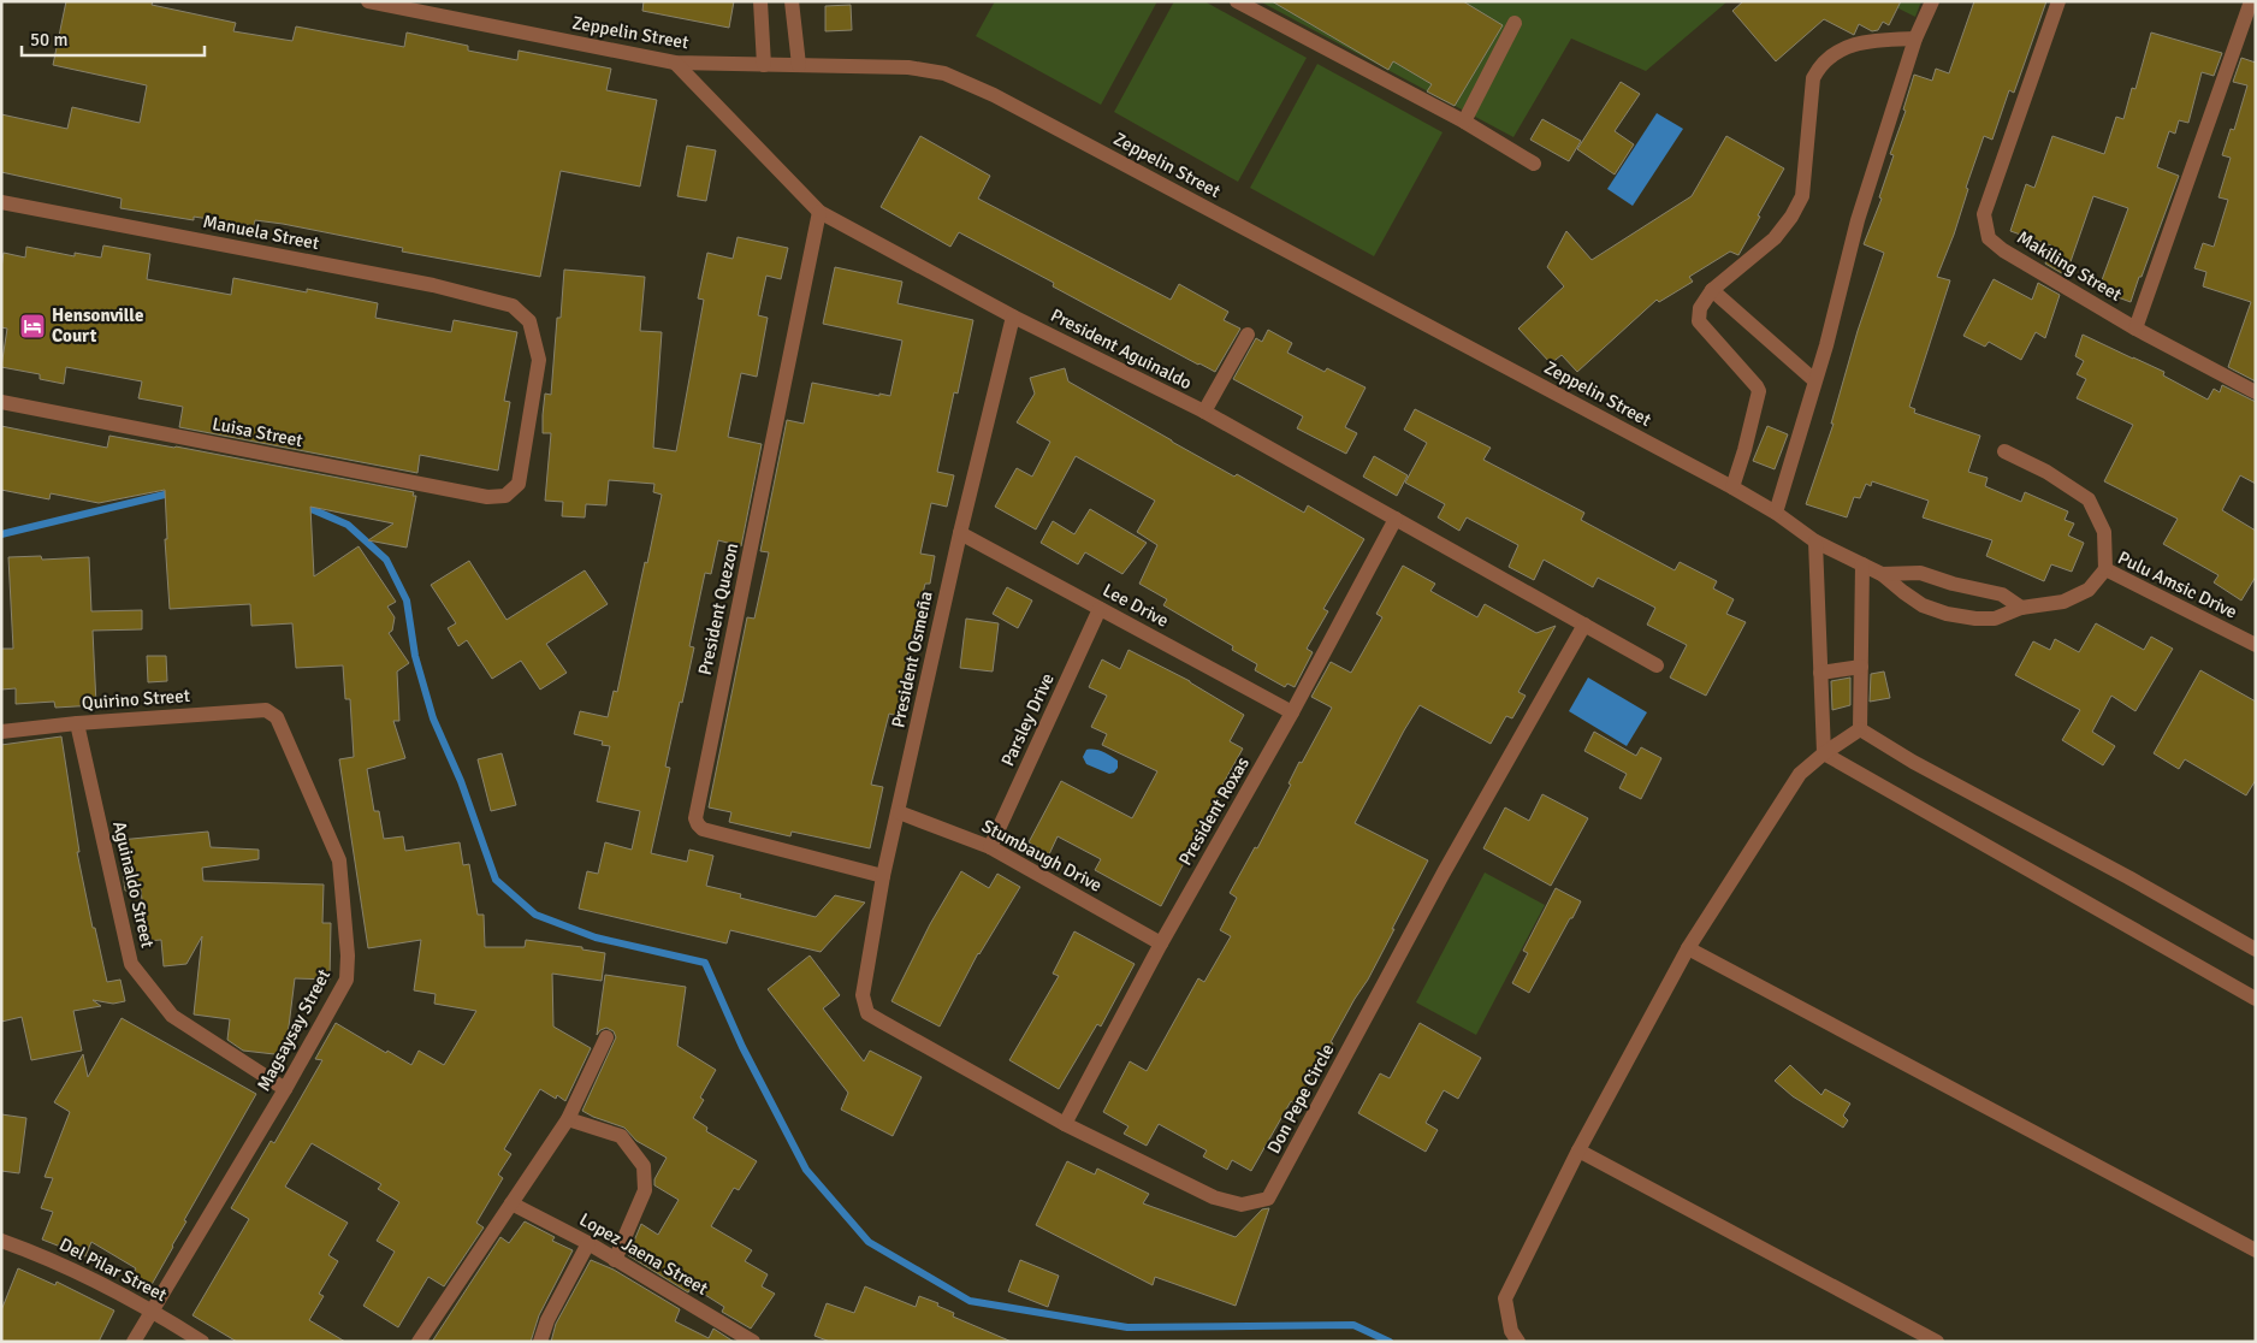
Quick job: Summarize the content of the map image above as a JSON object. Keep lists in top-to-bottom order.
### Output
{
  "streets": {
    "street": [
      "Zeppelin Street",
      "Manuela Street",
      "Makiling Street",
      "President Aguinaldo",
      "Luisa Street",
      "Pulu Amsic Drive",
      "Lee Drive",
      "President Quezon",
      "President Osmeña",
      "Quirino Street",
      "Parsley Drive",
      "President Roxas",
      "Stumbaugh Drive",
      "Aguinaldo Street",
      "Magsaysay Street",
      "Don Pepe Circle",
      "Lopez Jaena Street",
      "Del Pilar Street"
    ]
  },
  "crossings": [
    ["Zeppelin Street", "President Aguinaldo"],
    ["Zeppelin Street", "Pulu Amsic Drive"],
    ["Manuela Street", "Luisa Street"],
    ["President Aguinaldo", "President Quezon"],
    ["President Aguinaldo", "President Osmeña"],
    ["President Aguinaldo", "President Roxas"],
    ["President Aguinaldo", "Don Pepe Circle"],
    ["Lee Drive", "President Osmeña"],
    ["Lee Drive", "Parsley Drive"],
    ["Lee Drive", "President Roxas"],
    ["President Quezon", "President Osmeña"],
    ["President Osmeña", "Stumbaugh Drive"],
    ["President Osmeña", "Don Pepe Circle"],
    ["Quirino Street", "Aguinaldo Street"],
    ["Quirino Street", "Magsaysay Street"],
    ["Parsley Drive", "Stumbaugh Drive"],
    ["President Roxas", "Stumbaugh Drive"],
    ["President Roxas", "Don Pepe Circle"],
    ["Aguinaldo Street", "Magsaysay Street"],
    ["Magsaysay Street", "Del Pilar Street"]
  ],
  "places": {
    "hotel": ["Hensonville Court"]
  },
  "scale_bar": "50 m"
}
